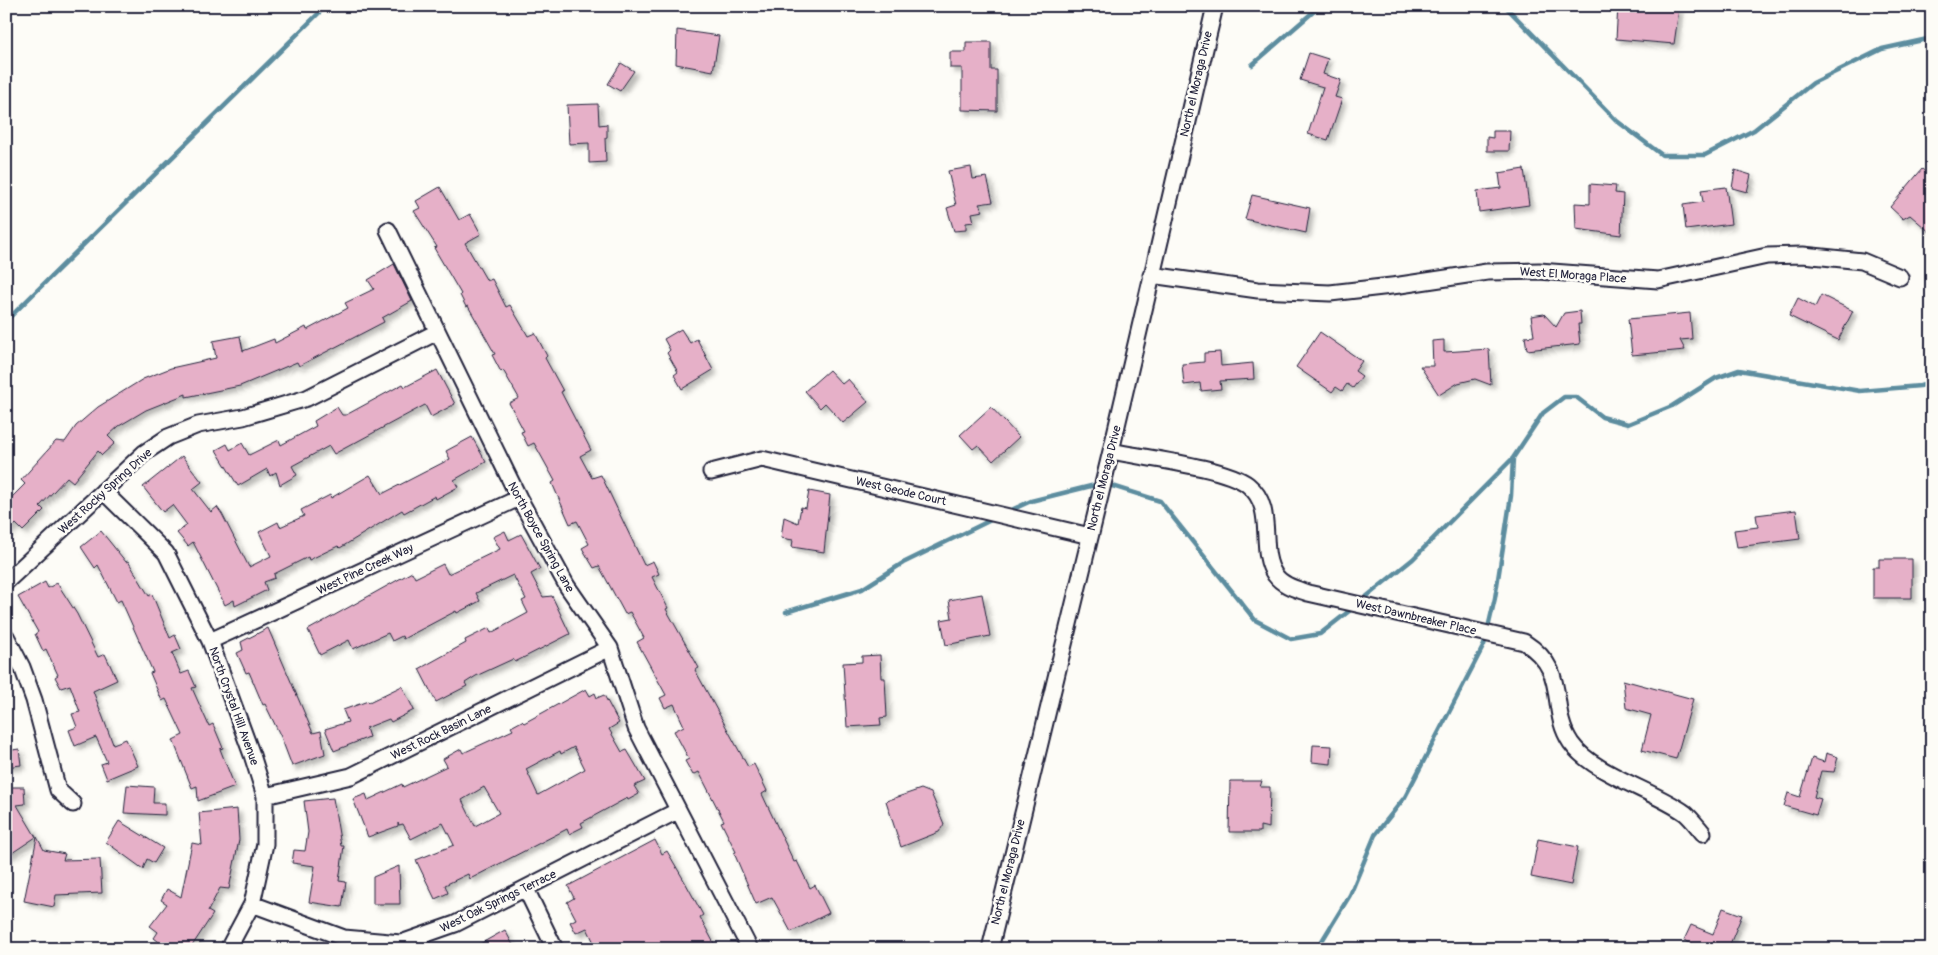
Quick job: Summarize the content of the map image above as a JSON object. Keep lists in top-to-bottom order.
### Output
{
  "streets": {
    "street": [
      "North el Moraga Drive",
      "West El Moraga Place",
      "West Rocky Spring Drive",
      "West Geode Court",
      "North Boyce Spring Lane",
      "West Pine Creek Way",
      "West Dawnbreaker Place",
      "North Crystal Hill Avenue",
      "West Rock Basin Lane",
      "West Oak Springs Terrace"
    ]
  },
  "crossings": [
    ["North el Moraga Drive", "West El Moraga Place"],
    ["North el Moraga Drive", "West Geode Court"],
    ["North el Moraga Drive", "West Dawnbreaker Place"],
    ["West Rocky Spring Drive", "North Boyce Spring Lane"],
    ["West Rocky Spring Drive", "North Crystal Hill Avenue"],
    ["North Boyce Spring Lane", "West Pine Creek Way"],
    ["North Boyce Spring Lane", "West Rock Basin Lane"],
    ["North Boyce Spring Lane", "West Oak Springs Terrace"],
    ["West Pine Creek Way", "North Crystal Hill Avenue"],
    ["North Crystal Hill Avenue", "West Rock Basin Lane"],
    ["North Crystal Hill Avenue", "West Oak Springs Terrace"]
  ]
}
